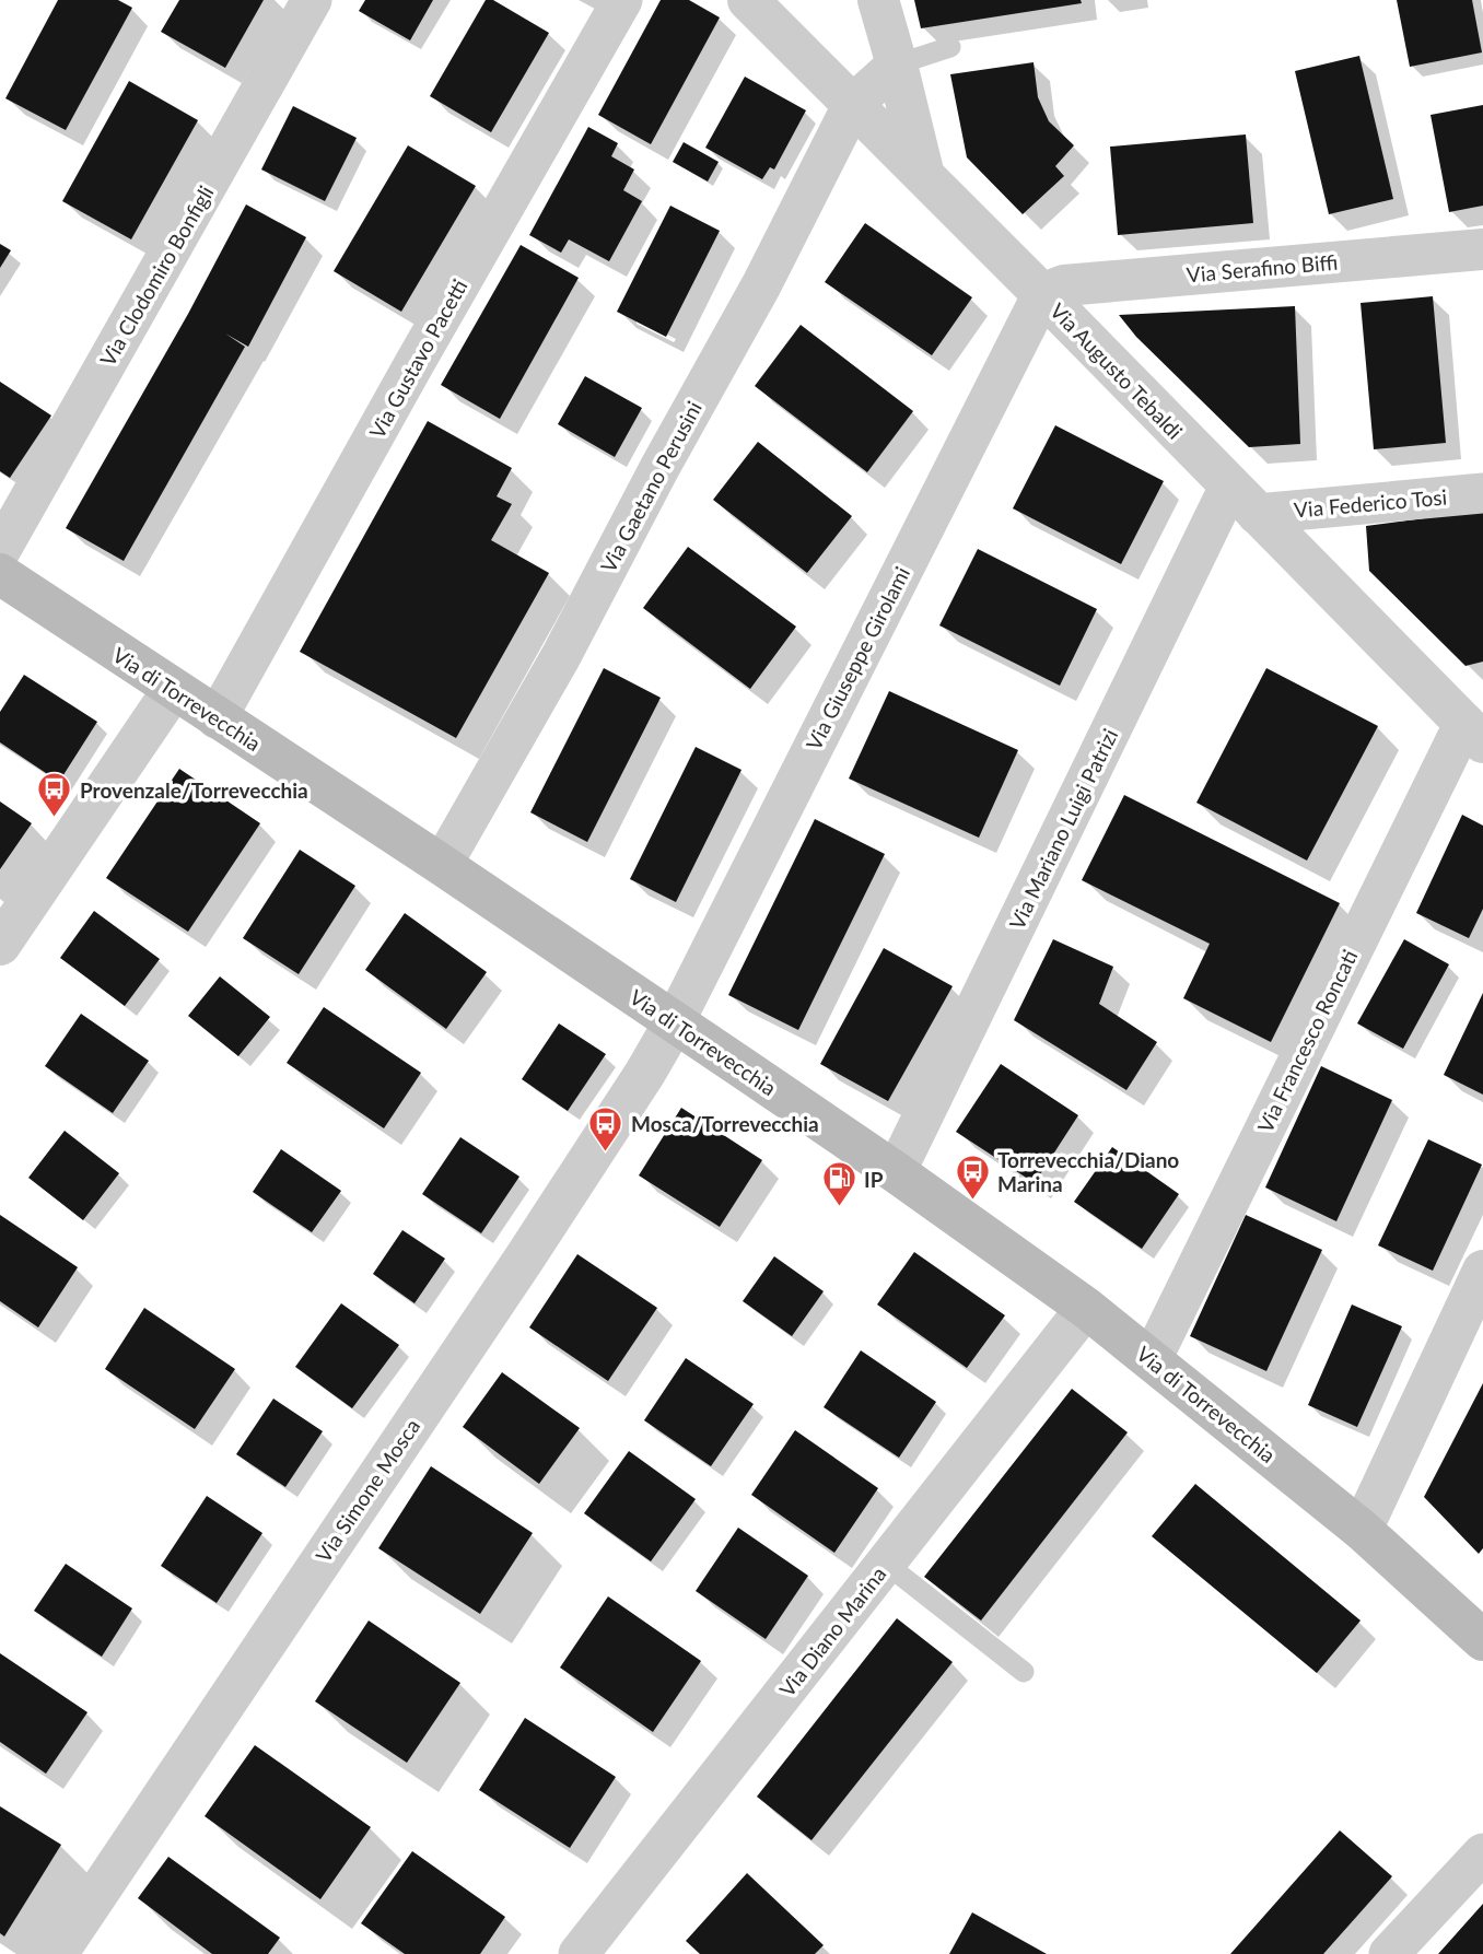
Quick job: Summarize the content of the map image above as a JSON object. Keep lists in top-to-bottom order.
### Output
{
  "streets": {
    "main road": ["Via di Torrevecchia"],
    "street": [
      "Via Serafino Biffi",
      "Via Clodomiro Bonfigli",
      "Via Gustavo Pacetti",
      "Via Augusto Tebaldi",
      "Via Gaetano Perusini",
      "Via Federico Tosi",
      "Via Giuseppe Girolami",
      "Via Mariano Luigi Patrizi",
      "Via Francesco Roncati",
      "Via Simone Mosca",
      "Via Diano Marina"
    ]
  },
  "crossings": [
    ["Via Serafino Biffi", "Via Augusto Tebaldi"],
    ["Via Serafino Biffi", "Via Giuseppe Girolami"],
    ["Via Gustavo Pacetti", "Via di Torrevecchia"],
    ["Via Augusto Tebaldi", "Via Gaetano Perusini"],
    ["Via Augusto Tebaldi", "Via Federico Tosi"],
    ["Via Augusto Tebaldi", "Via Giuseppe Girolami"],
    ["Via Augusto Tebaldi", "Via Mariano Luigi Patrizi"],
    ["Via Augusto Tebaldi", "Via Francesco Roncati"],
    ["Via Gaetano Perusini", "Via di Torrevecchia"],
    ["Via Federico Tosi", "Via Mariano Luigi Patrizi"],
    ["Via Giuseppe Girolami", "Via di Torrevecchia"],
    ["Via Giuseppe Girolami", "Via Simone Mosca"],
    ["Via di Torrevecchia", "Via Mariano Luigi Patrizi"],
    ["Via di Torrevecchia", "Via Francesco Roncati"],
    ["Via di Torrevecchia", "Via Simone Mosca"],
    ["Via di Torrevecchia", "Via Diano Marina"]
  ],
  "places": {
    "bus stop": ["Provenzale/Torrevecchia", "Mosca/Torrevecchia", "Torrevecchia/Diano Marina"],
    "fuel station": ["IP"]
  }
}
